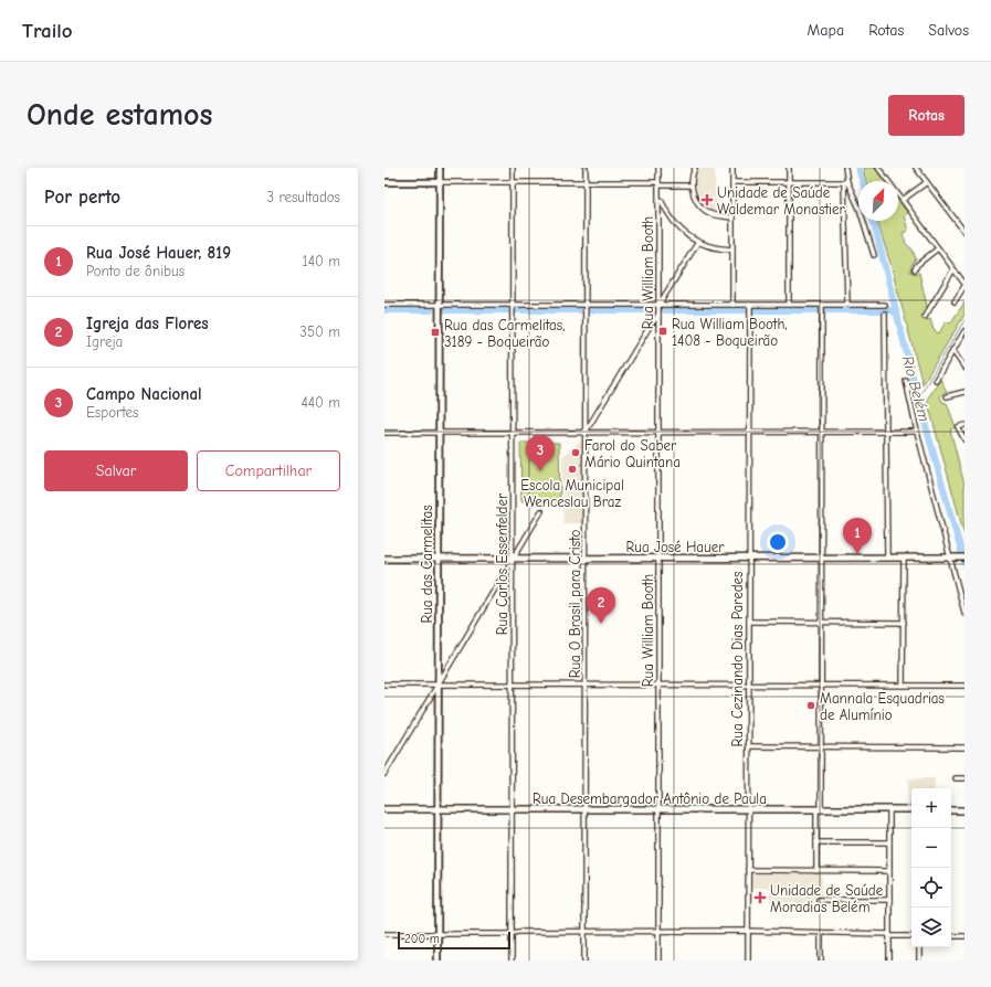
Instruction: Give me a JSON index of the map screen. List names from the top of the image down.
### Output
{
  "streets": {
    "main road": ["Rua José Hauer", "Rua Desembargador Antônio de Paula"],
    "street": [
      "Rua William Booth",
      "Rua das Carmelitas",
      "Rua Carlos Essenfelder",
      "Rua O Brasil para Cristo",
      "Rua Cezinando Dias Paredes"
    ]
  },
  "crossings": [
    ["Rua William Booth", "Rua José Hauer"],
    ["Rua William Booth", "Rua Desembargador Antônio de Paula"],
    ["Rua José Hauer", "Rua das Carmelitas"],
    ["Rua José Hauer", "Rua Carlos Essenfelder"],
    ["Rua José Hauer", "Rua O Brasil para Cristo"],
    ["Rua José Hauer", "Rua Cezinando Dias Paredes"],
    ["Rua das Carmelitas", "Rua Desembargador Antônio de Paula"],
    ["Rua Carlos Essenfelder", "Rua Desembargador Antônio de Paula"],
    ["Rua O Brasil para Cristo", "Rua Desembargador Antônio de Paula"],
    ["Rua Cezinando Dias Paredes", "Rua Desembargador Antônio de Paula"]
  ],
  "water": ["Rio Belém"],
  "places": {
    "health": ["Unidade de Saúde Waldemar Monastier", "Unidade de Saúde Moradias Belém"],
    "transit": ["Rua William Booth, 1408 - Boqueirão", "Rua das Carmelitas, 3189 - Boqueirão"],
    "other": ["Farol do Saber Mário Quintana", "Escola Municipal Wenceslau Braz", "Mannala Esquadrias de Alumínio"]
  },
  "scale_bar": "200 m",
  "north": "top right",
  "page": {
    "header": "Trailo",
    "nav": ["Mapa", "Rotas", "Salvos"],
    "buttons": [
      "Rotas",
      ["Salvar", "Compartilhar"]
    ],
    "title": "Onde estamos",
    "heading": ["Por perto", "3 resultados"],
    "list": [
      {
        "mark": "1",
        "name": "Rua José Hauer, 819",
        "note": "Ponto de ônibus",
        "value": "140 m"
      },
      {
        "mark": "2",
        "name": "Igreja das Flores",
        "note": "Igreja",
        "value": "350 m"
      },
      {
        "mark": "3",
        "name": "Campo Nacional",
        "note": "Esportes",
        "value": "440 m"
      }
    ],
    "pins": ["3", "1", "2"],
    "map_buttons": ["+", "−"],
    "scale": "200 m"
  }
}
